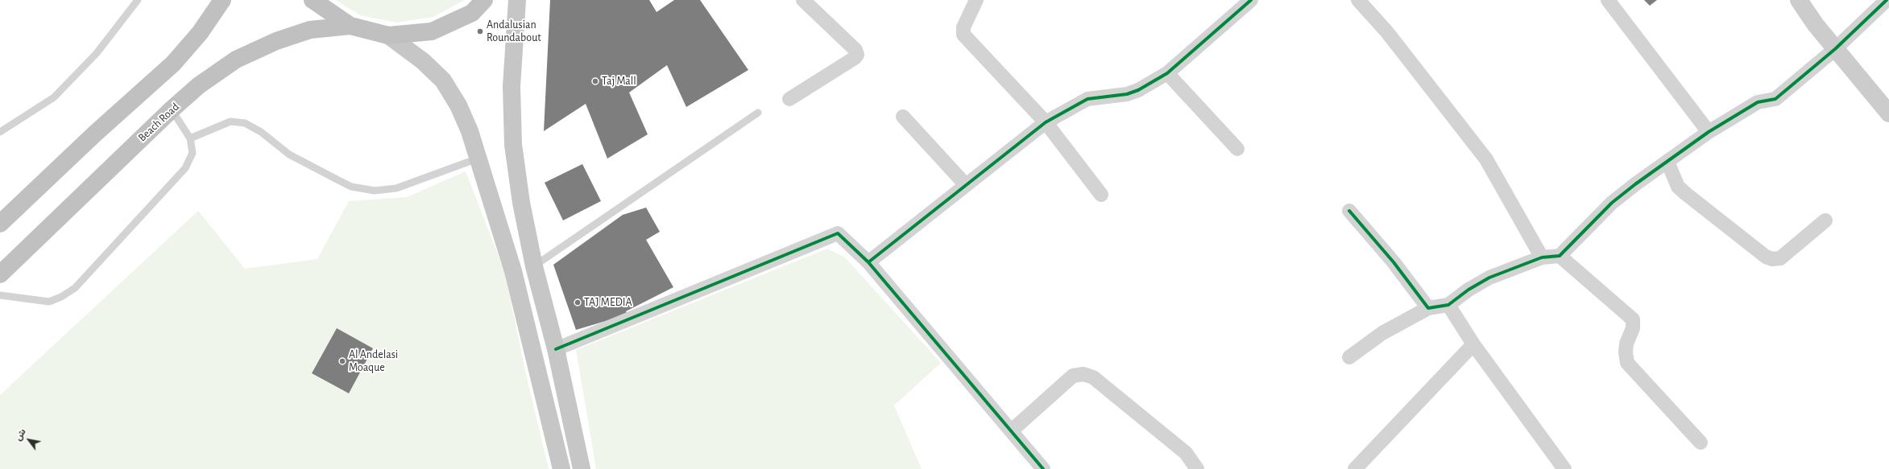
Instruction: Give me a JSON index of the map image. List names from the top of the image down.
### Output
{
  "streets": {
    "highway": ["Beach Road"]
  },
  "places": [
    "Andalusian Roundabout",
    "Taj Mall",
    "TAJ MEDIA",
    "Al Andelasi Moaque"
  ],
  "north": "top left"
}
